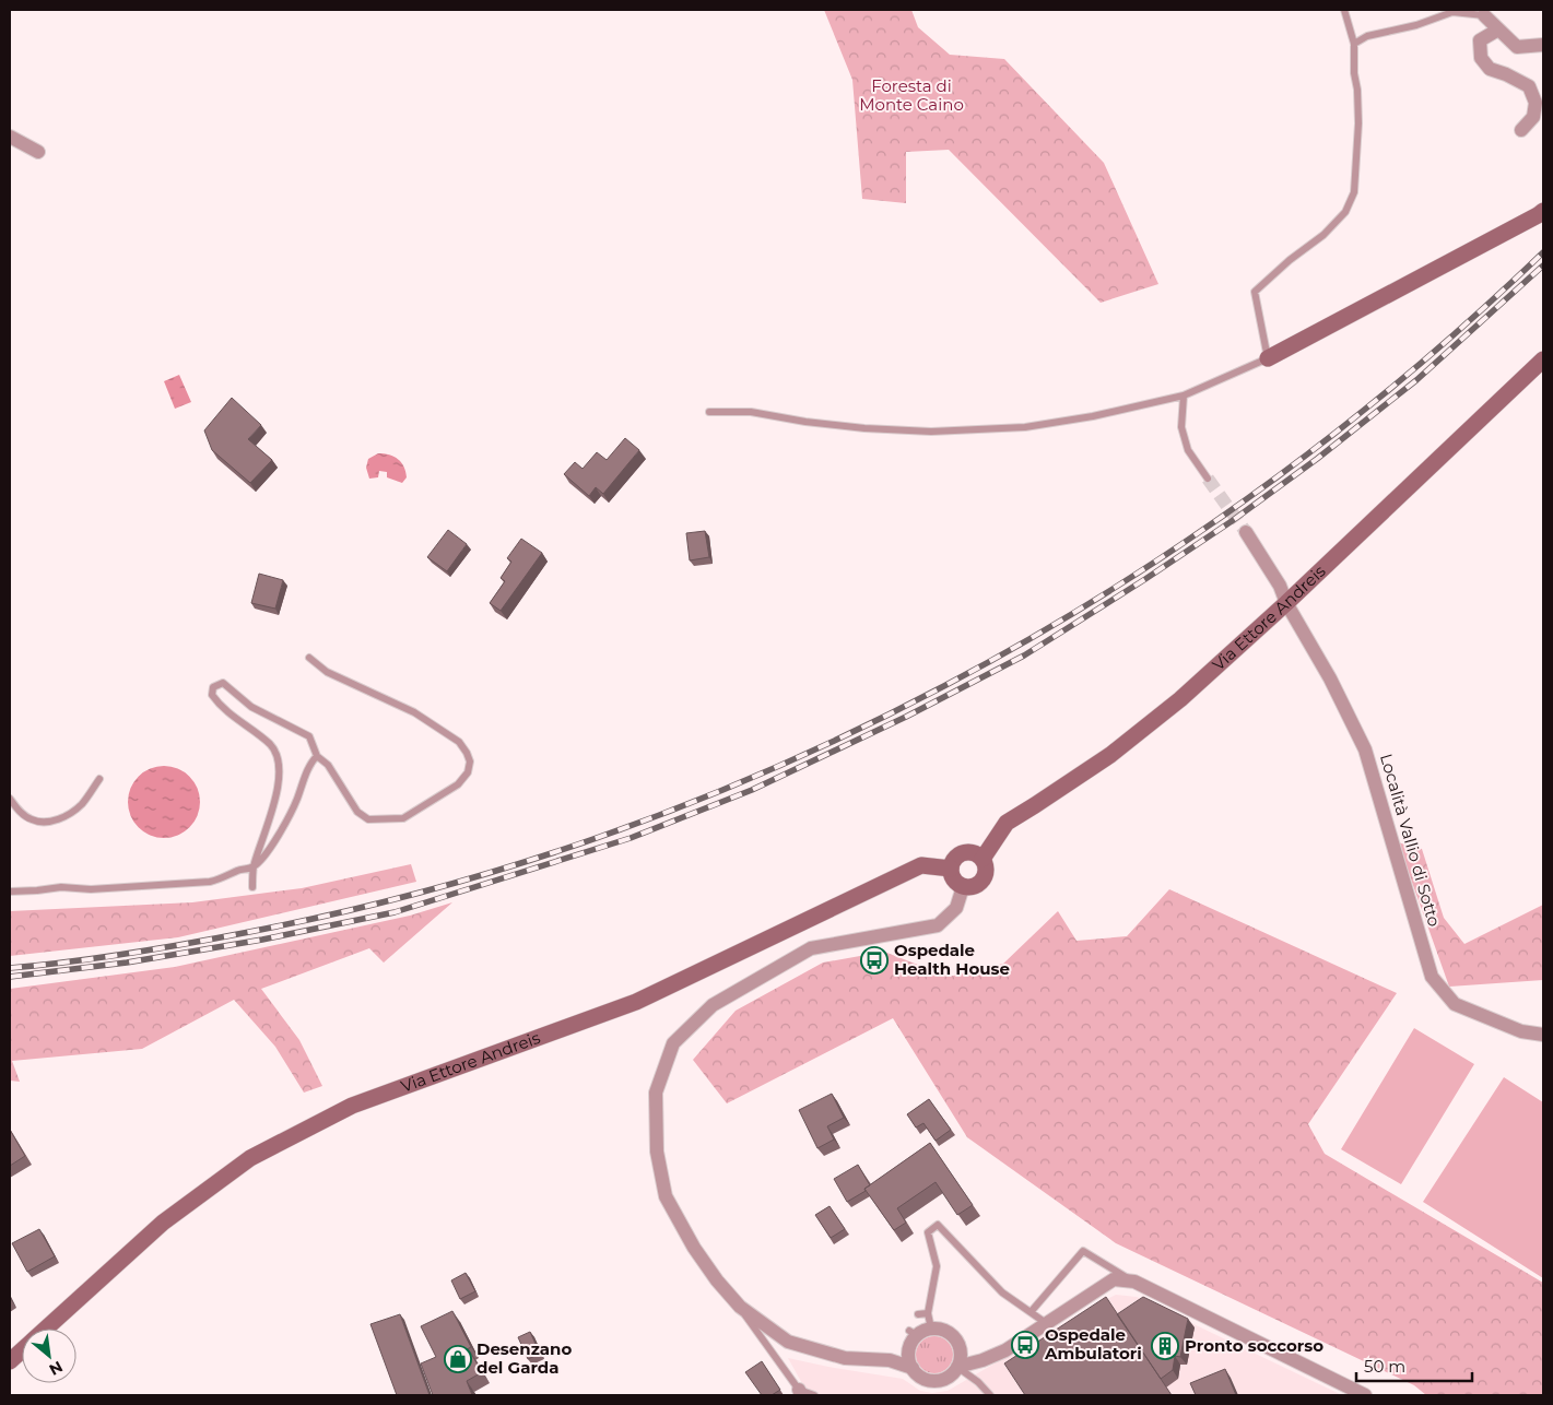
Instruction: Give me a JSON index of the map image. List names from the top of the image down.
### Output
{
  "streets": {
    "street": ["Via Ettore Andreis", "Località Vallio di Sotto"]
  },
  "crossings": [
    ["Via Ettore Andreis", "Località Vallio di Sotto"]
  ],
  "parks": ["Foresta di Monte Caino"],
  "places": {
    "bus stop": ["Ospedale Health House", "Ospedale Ambulatori"],
    "building": ["Pronto soccorso"],
    "shop": ["Desenzano del Garda"]
  },
  "scale_bar": "50 m",
  "north": "bottom right"
}
